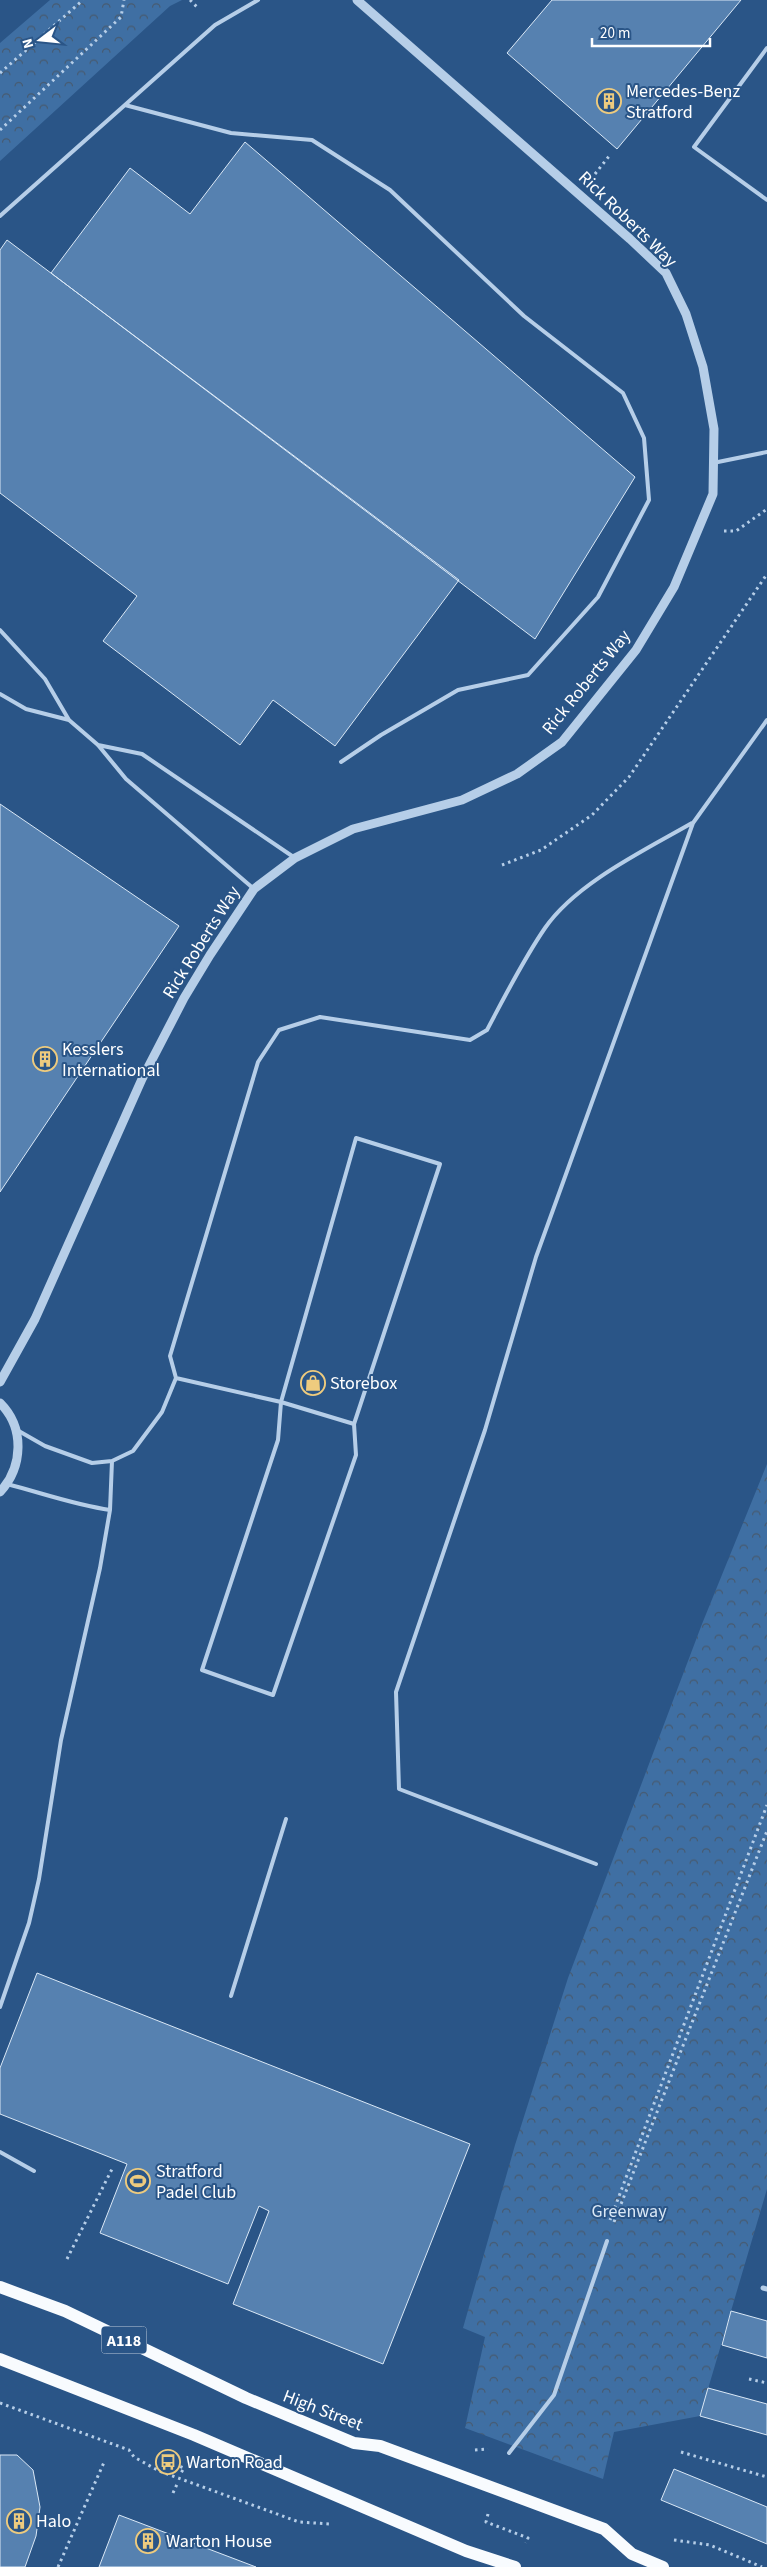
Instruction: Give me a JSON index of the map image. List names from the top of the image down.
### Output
{
  "streets": {
    "main road": ["A118", "High Street"],
    "street": ["Rick Roberts Way"]
  },
  "parks": ["Greenway"],
  "places": {
    "building": [
      "Mercedes-Benz Stratford",
      "Kesslers International",
      "Halo",
      "Warton House"
    ],
    "shop": ["Storebox"],
    "sports": ["Stratford Padel Club"],
    "bus stop": ["Warton Road"]
  },
  "scale_bar": "20 m",
  "north": "left"
}
